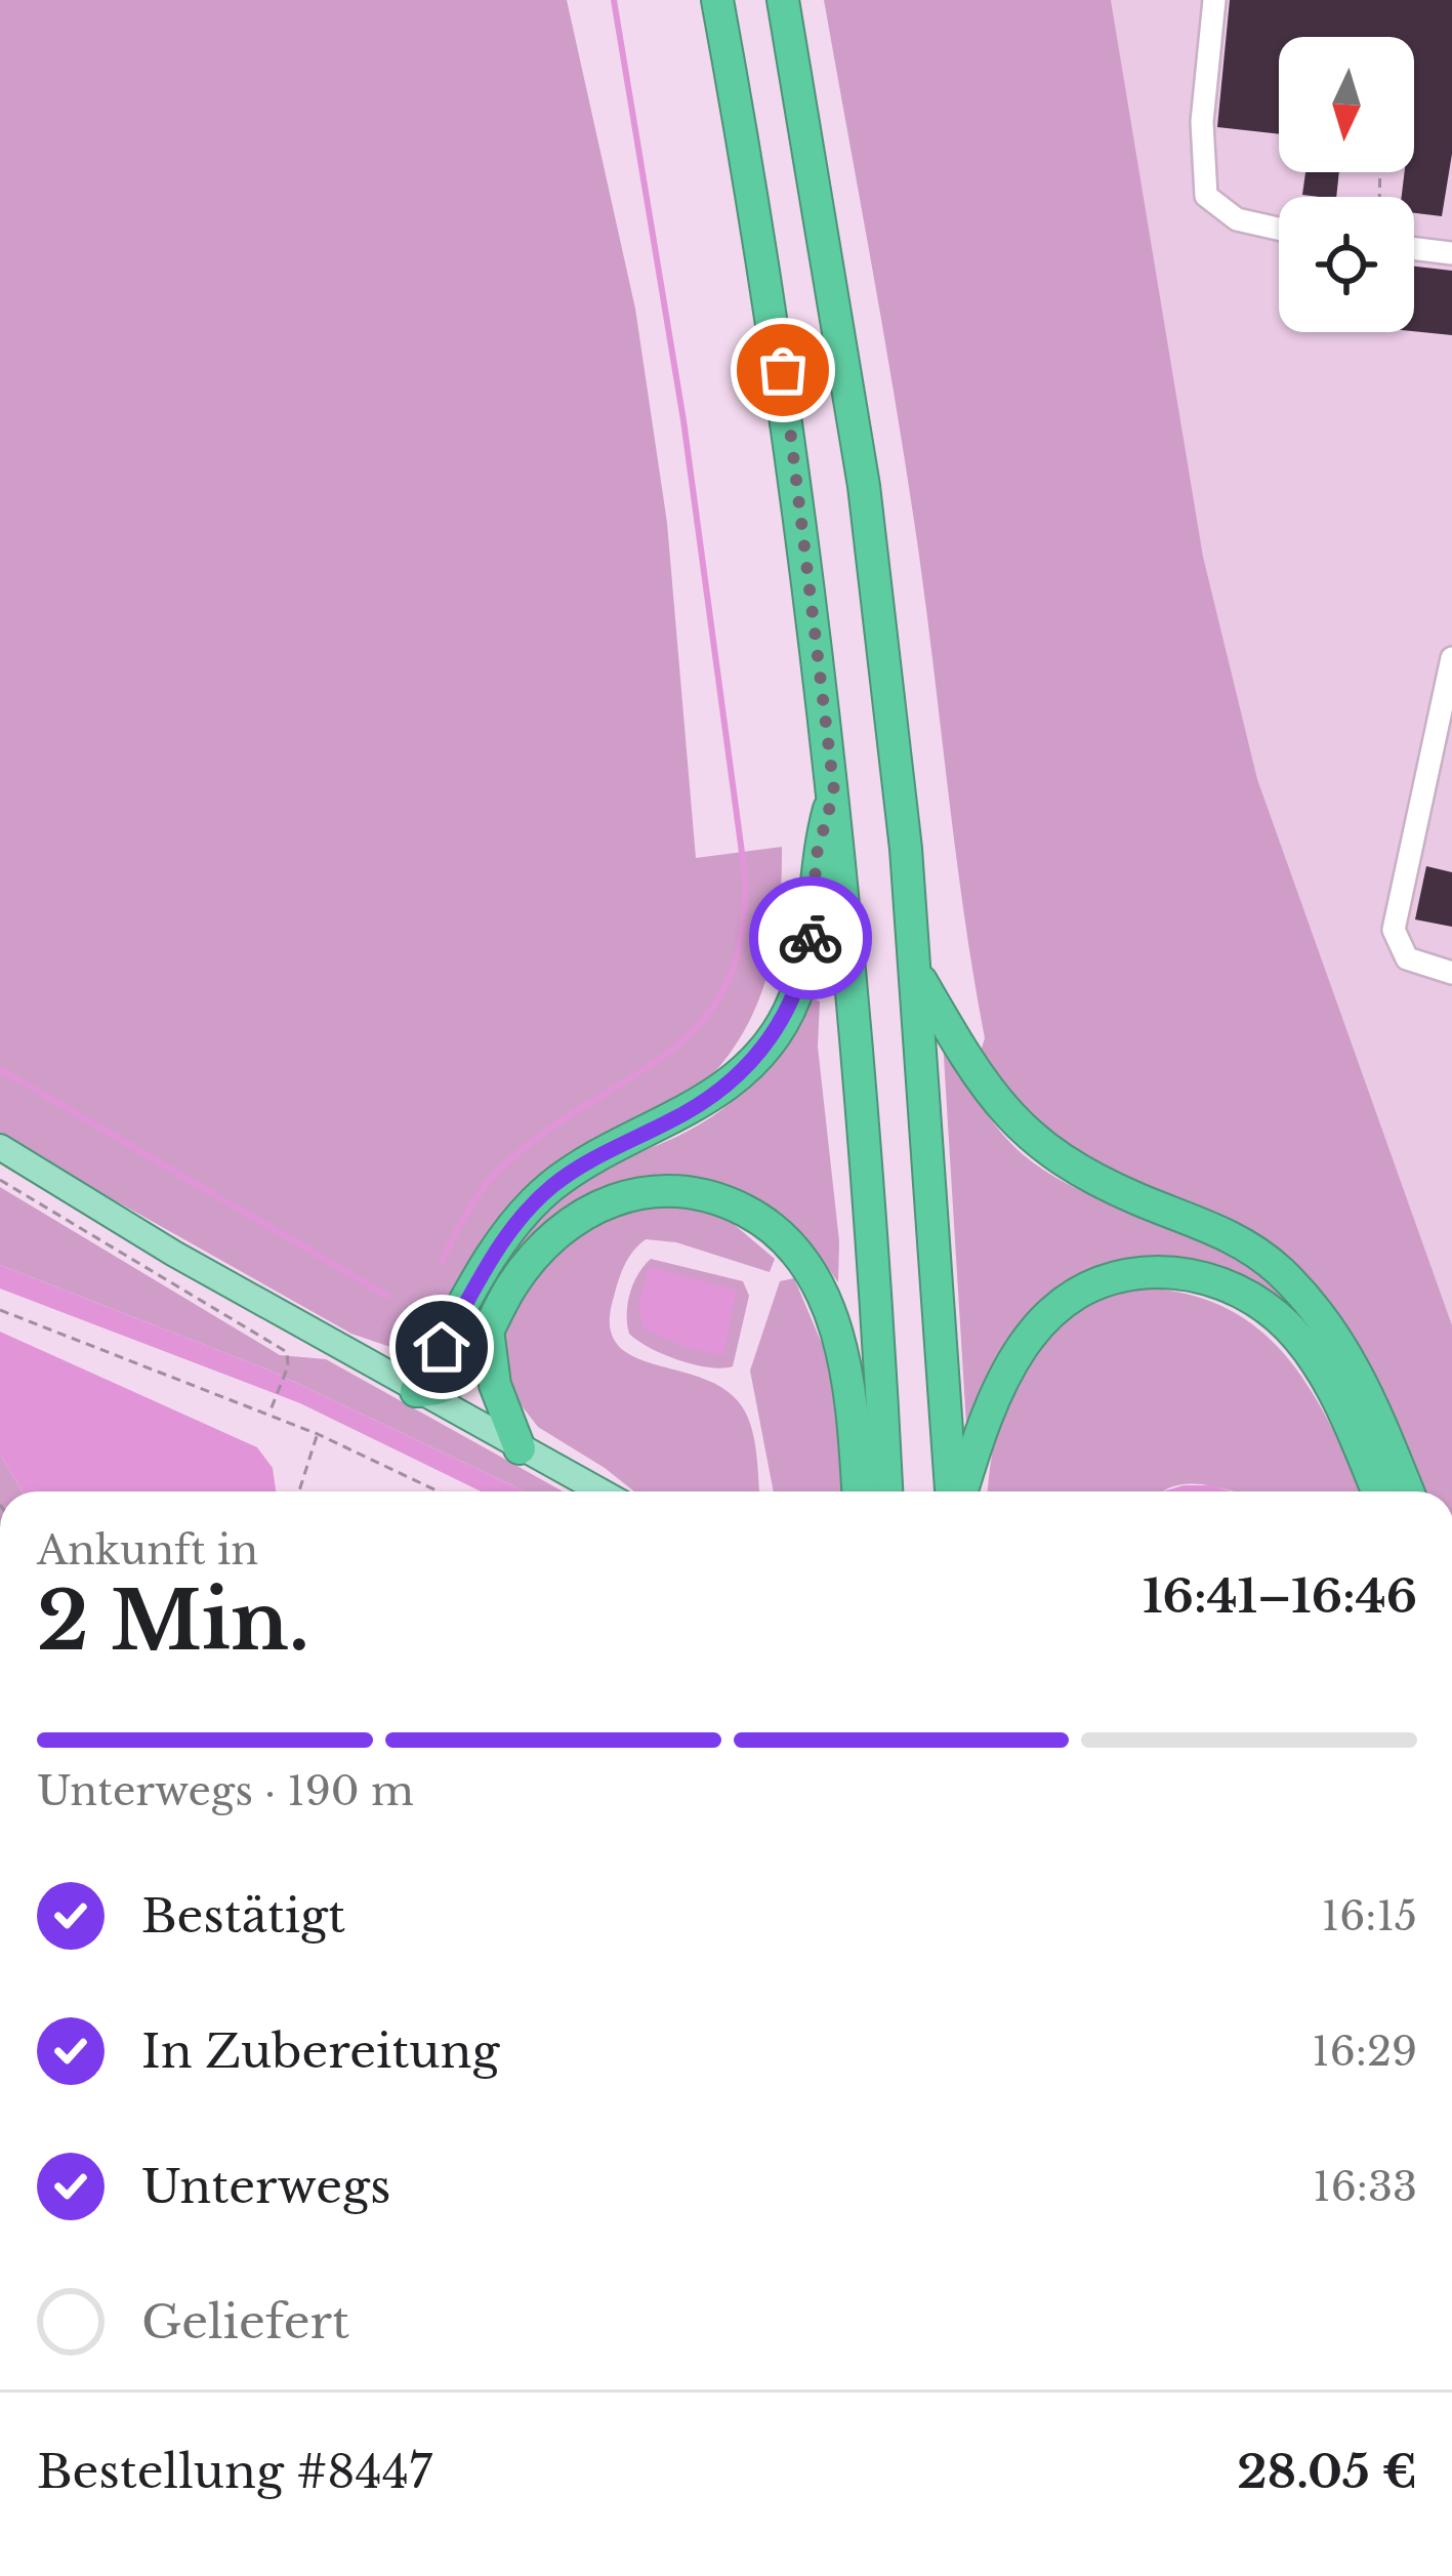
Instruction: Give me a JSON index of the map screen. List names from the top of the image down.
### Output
{
  "north": "bottom",
  "page": {
    "heading": ["2 Min.", "Ankunft in", "16:41–16:46"],
    "panel": ["Bestellung #8447", "28.05 €"],
    "bar": "Unterwegs · 190 m",
    "list": [
      ["Bestätigt", "16:15"],
      ["In Zubereitung", "16:29"],
      ["Unterwegs", "16:33"],
      "Geliefert"
    ]
  }
}
